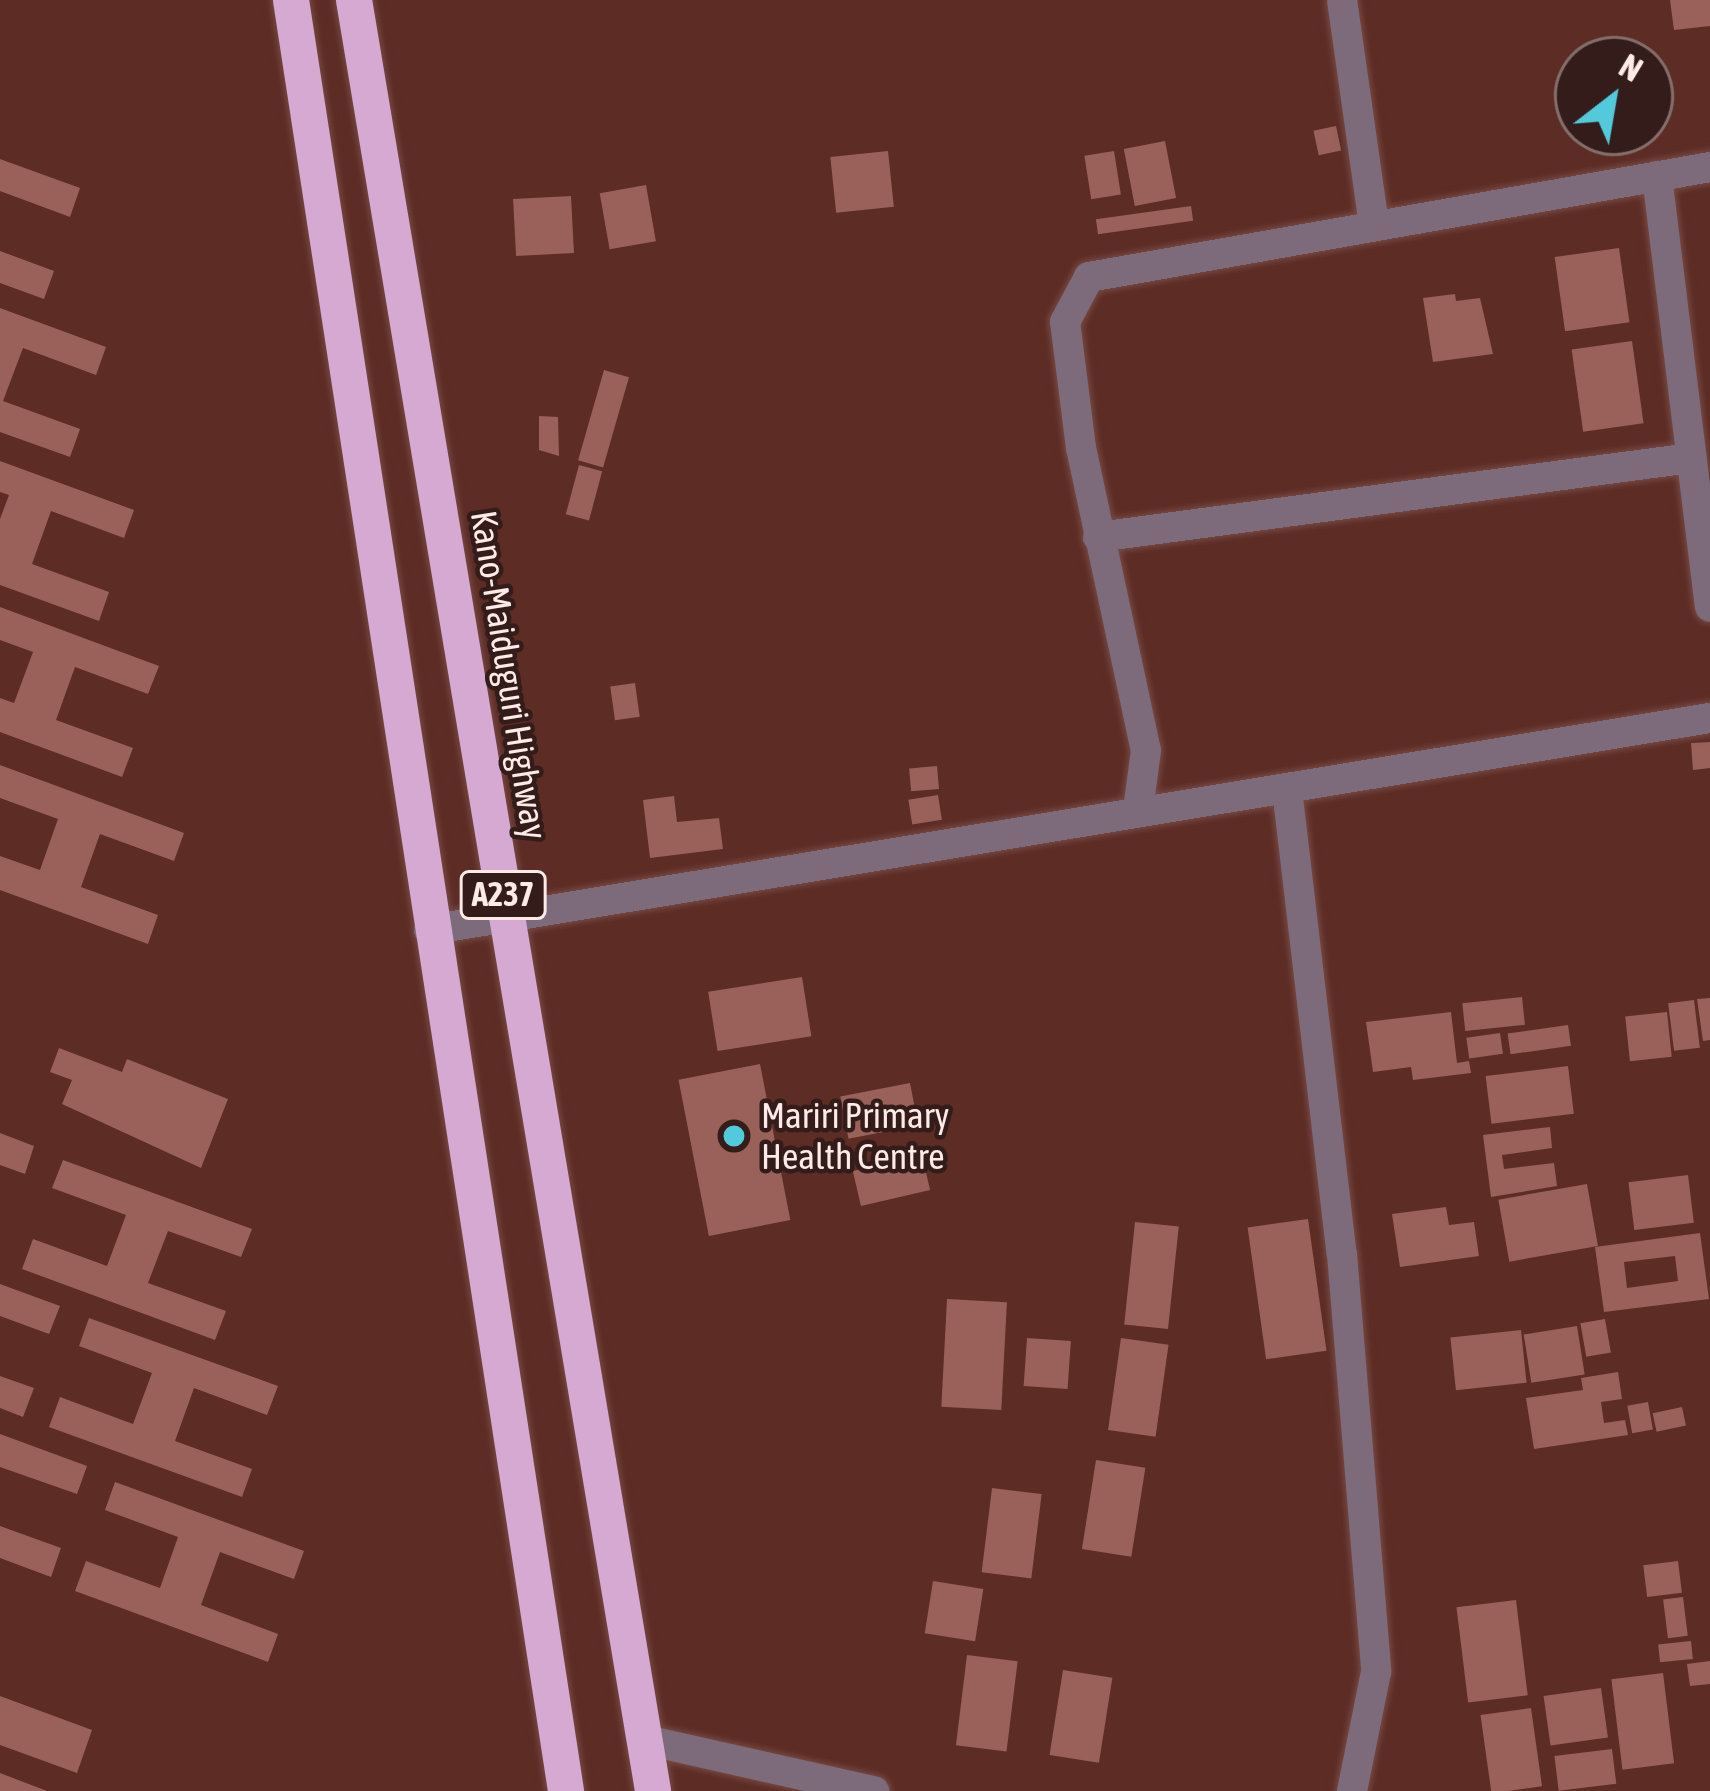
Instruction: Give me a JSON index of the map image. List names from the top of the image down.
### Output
{
  "streets": {
    "highway": ["Kano-Maiduguri Highway", "A237"]
  },
  "places": ["Mariri Primary Health Centre"],
  "north": "top right"
}
